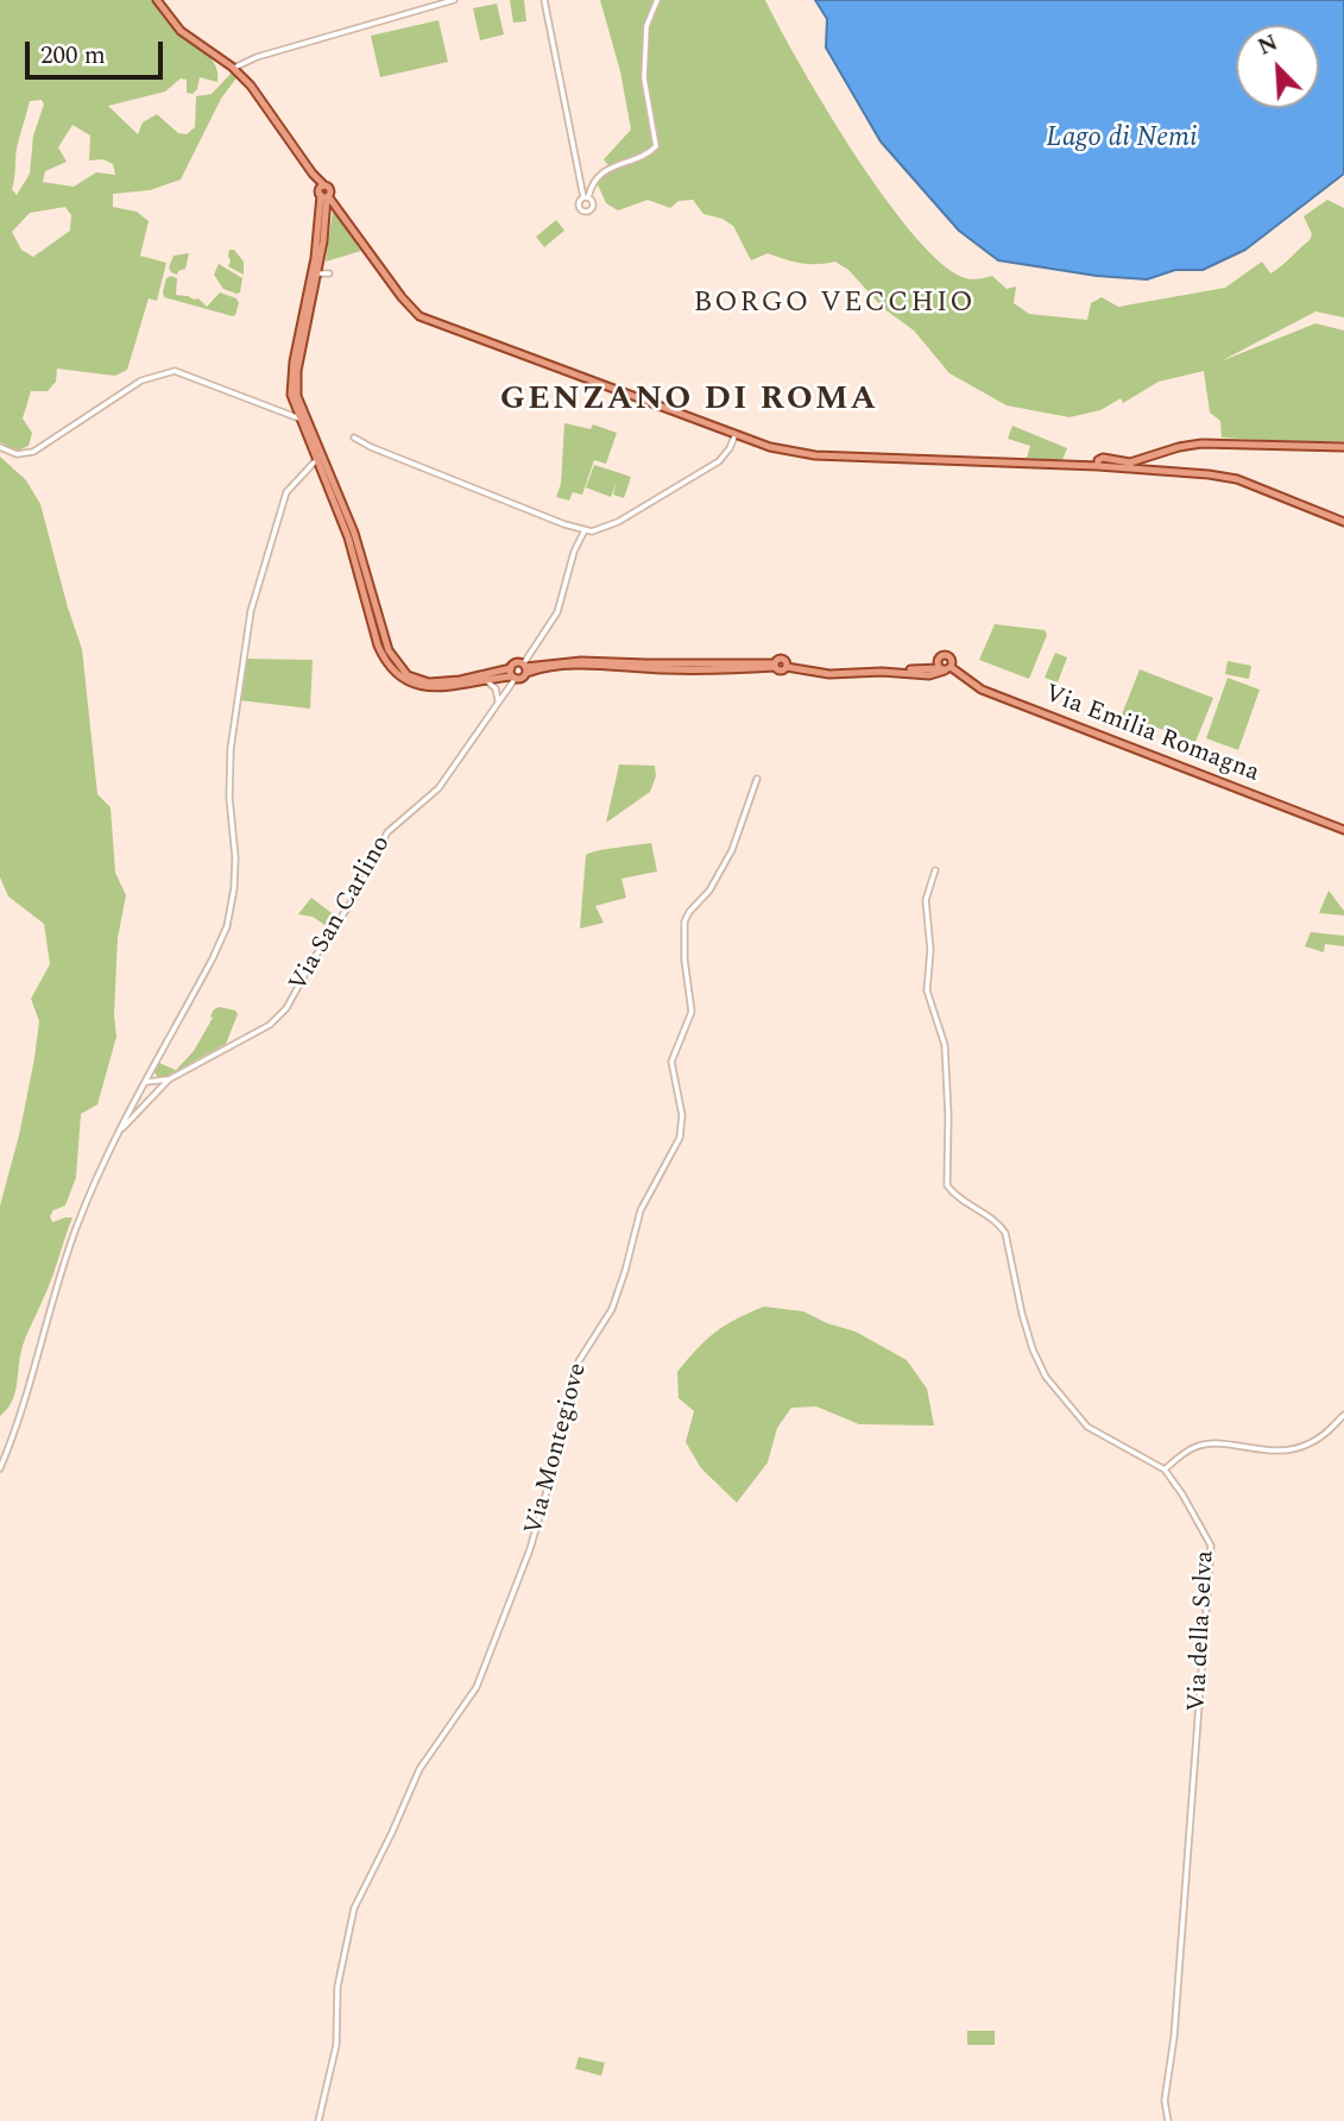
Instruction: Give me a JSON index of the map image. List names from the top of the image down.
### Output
{
  "streets": {
    "main road": ["Via Emilia Romagna"],
    "street": ["Via San Carlino", "Via Montegiove", "Via della Selva"]
  },
  "districts": ["BORGO VECCHIO", "GENZANO DI ROMA"],
  "water": ["Lago di Nemi"],
  "scale_bar": "200 m",
  "north": "top left"
}
